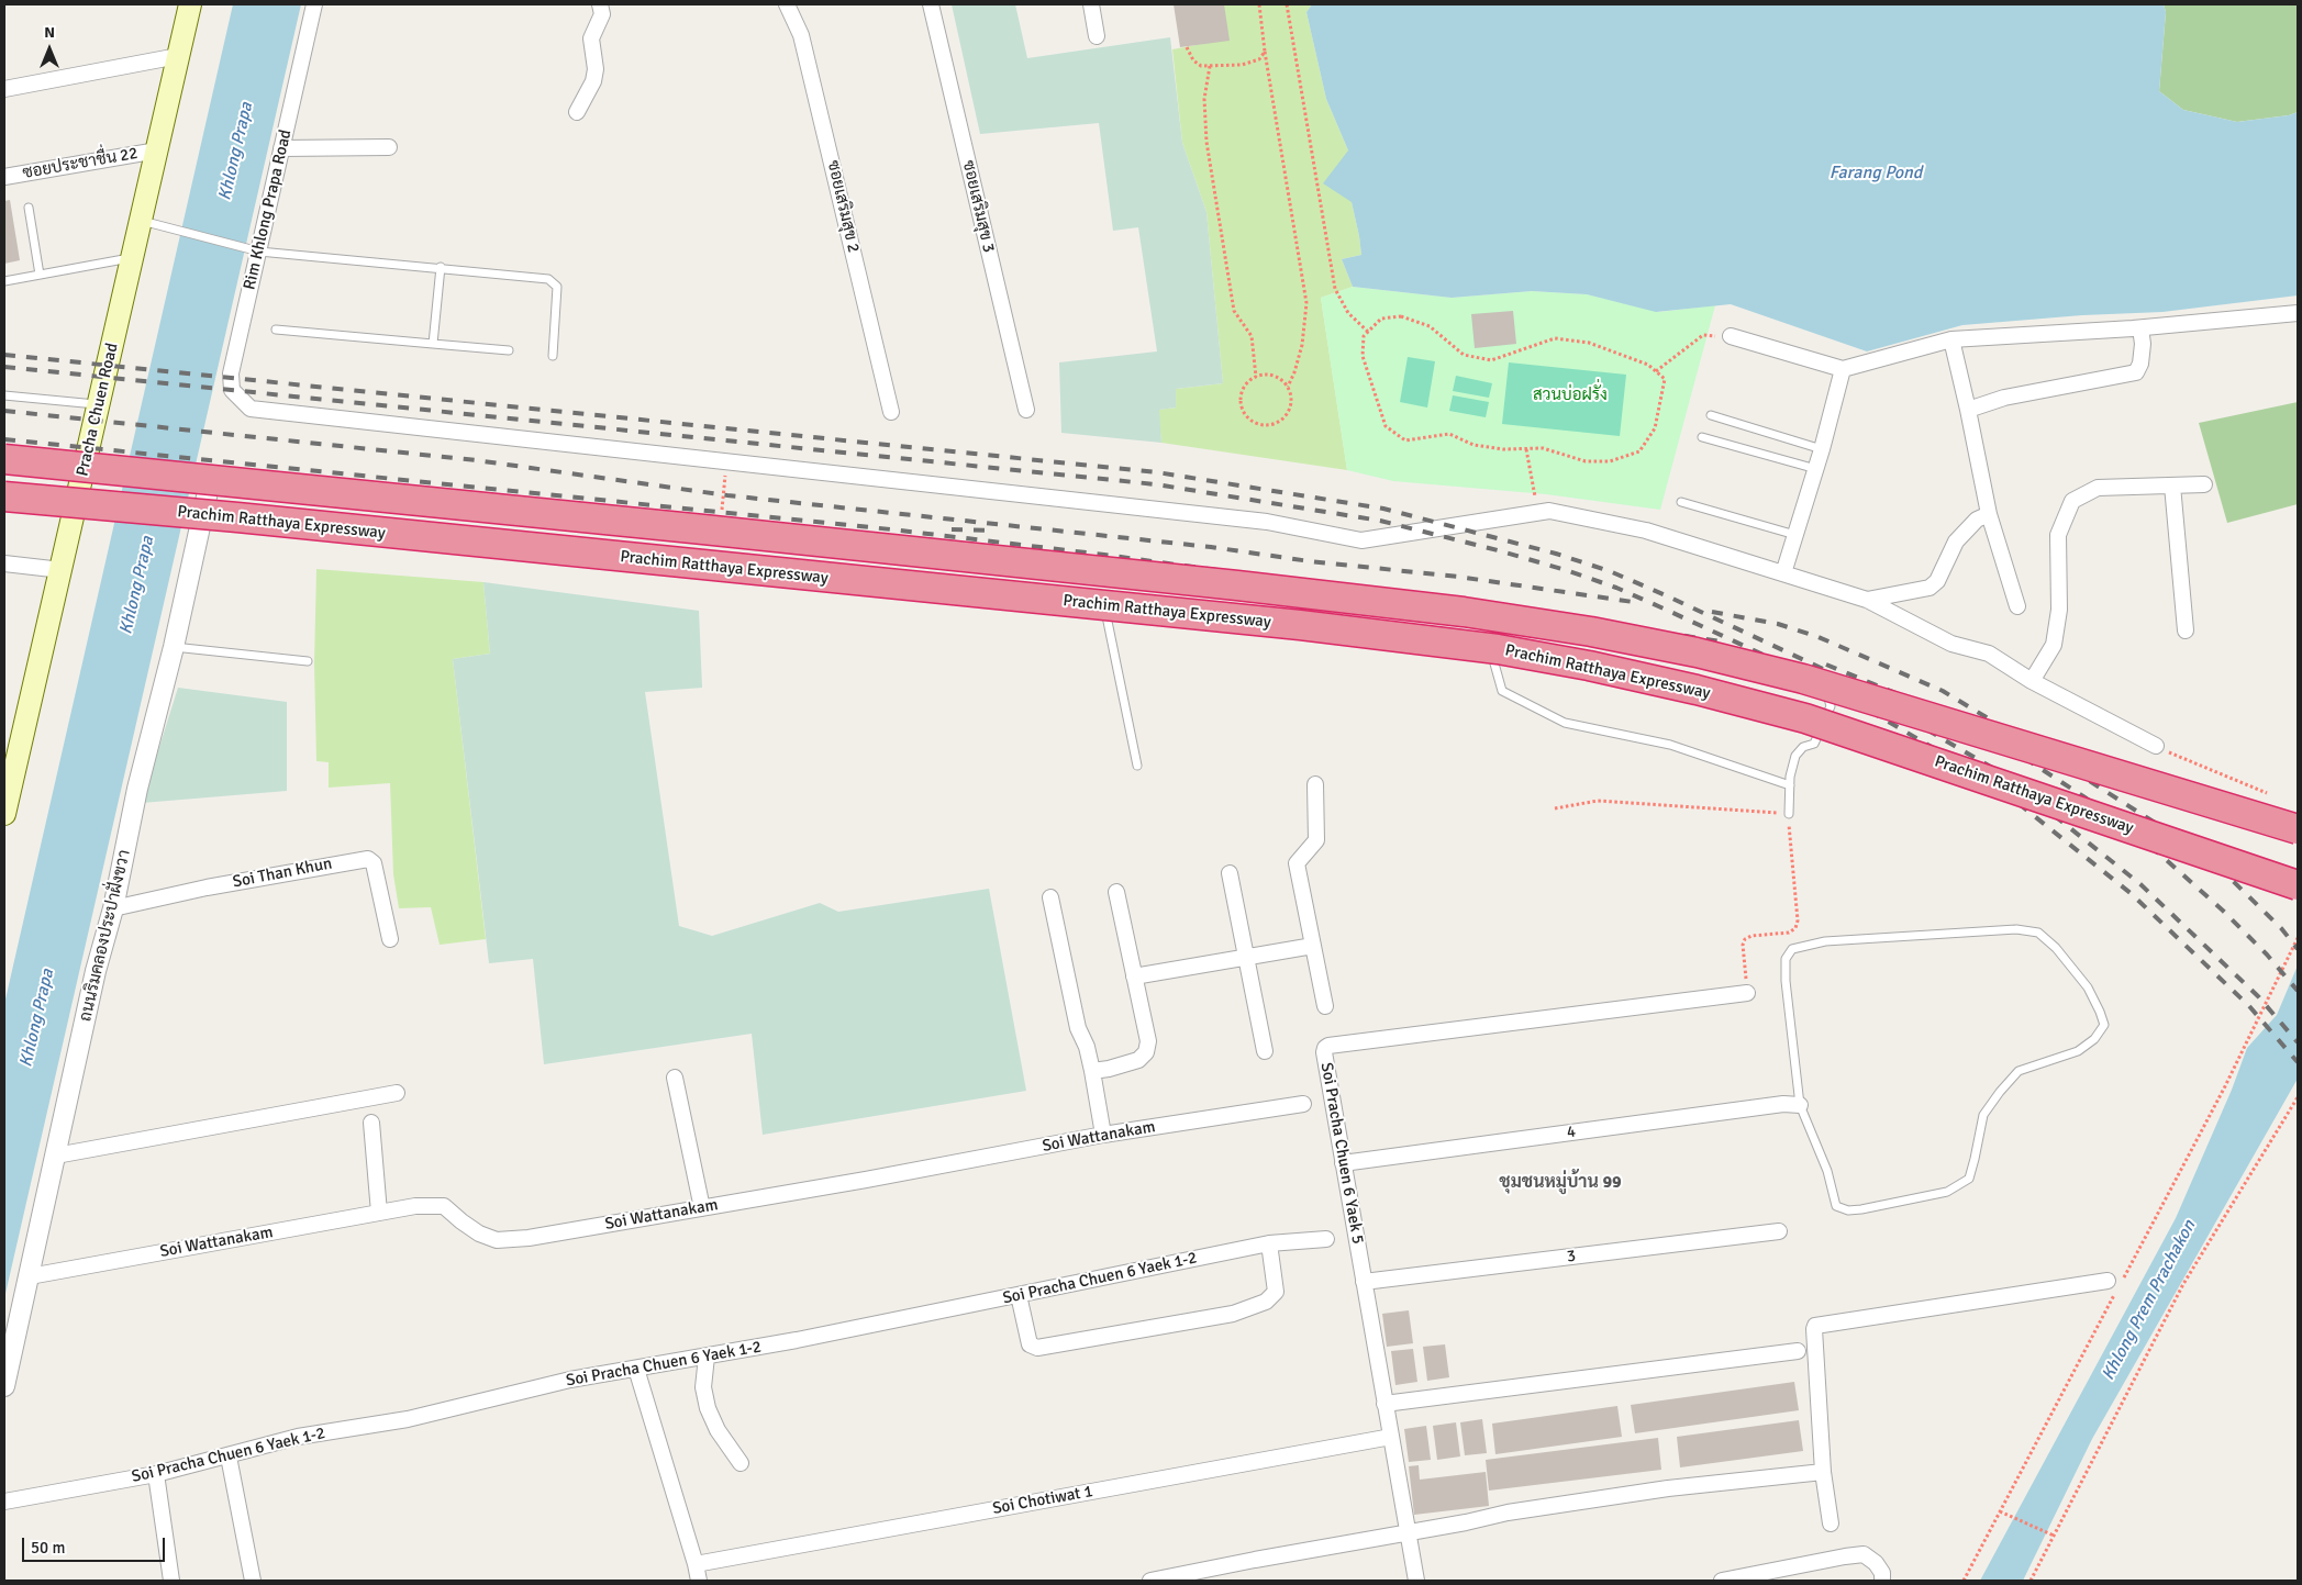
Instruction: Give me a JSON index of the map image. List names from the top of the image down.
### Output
{
  "streets": {
    "highway": ["Prachim Ratthaya Expressway"],
    "main road": ["Pracha Chuen Road"],
    "street": [
      "ซอยประชาชื่น 22",
      "ซอยเสริมสุข 2",
      "ซอยเสริมสุข 3",
      "Rim Khlong Prapa Road",
      "Soi Than Khun",
      "ถนนริมคลองประปาฝั่งขวา",
      "4",
      "Soi Wattanakam",
      "Soi Pracha Chuen 6 Yaek 5",
      "3",
      "Soi Pracha Chuen 6 Yaek 1-2",
      "Soi Chotiwat 1"
    ]
  },
  "crossings": [
    ["ซอยประชาชื่น 22", "Pracha Chuen Road"],
    ["Soi Than Khun", "ถนนริมคลองประปาฝั่งขวา"],
    ["ถนนริมคลองประปาฝั่งขวา", "Soi Wattanakam"],
    ["4", "Soi Pracha Chuen 6 Yaek 5"],
    ["Soi Pracha Chuen 6 Yaek 5", "3"],
    ["Soi Pracha Chuen 6 Yaek 5", "Soi Chotiwat 1"]
  ],
  "districts": ["ชุมชนหมู่บ้าน 99"],
  "water": ["Khlong Prapa", "Farang Pond", "Khlong Prem Prachakon"],
  "parks": ["สวนบ่อฝรั่ง"],
  "scale_bar": "50 m",
  "north": "top"
}
